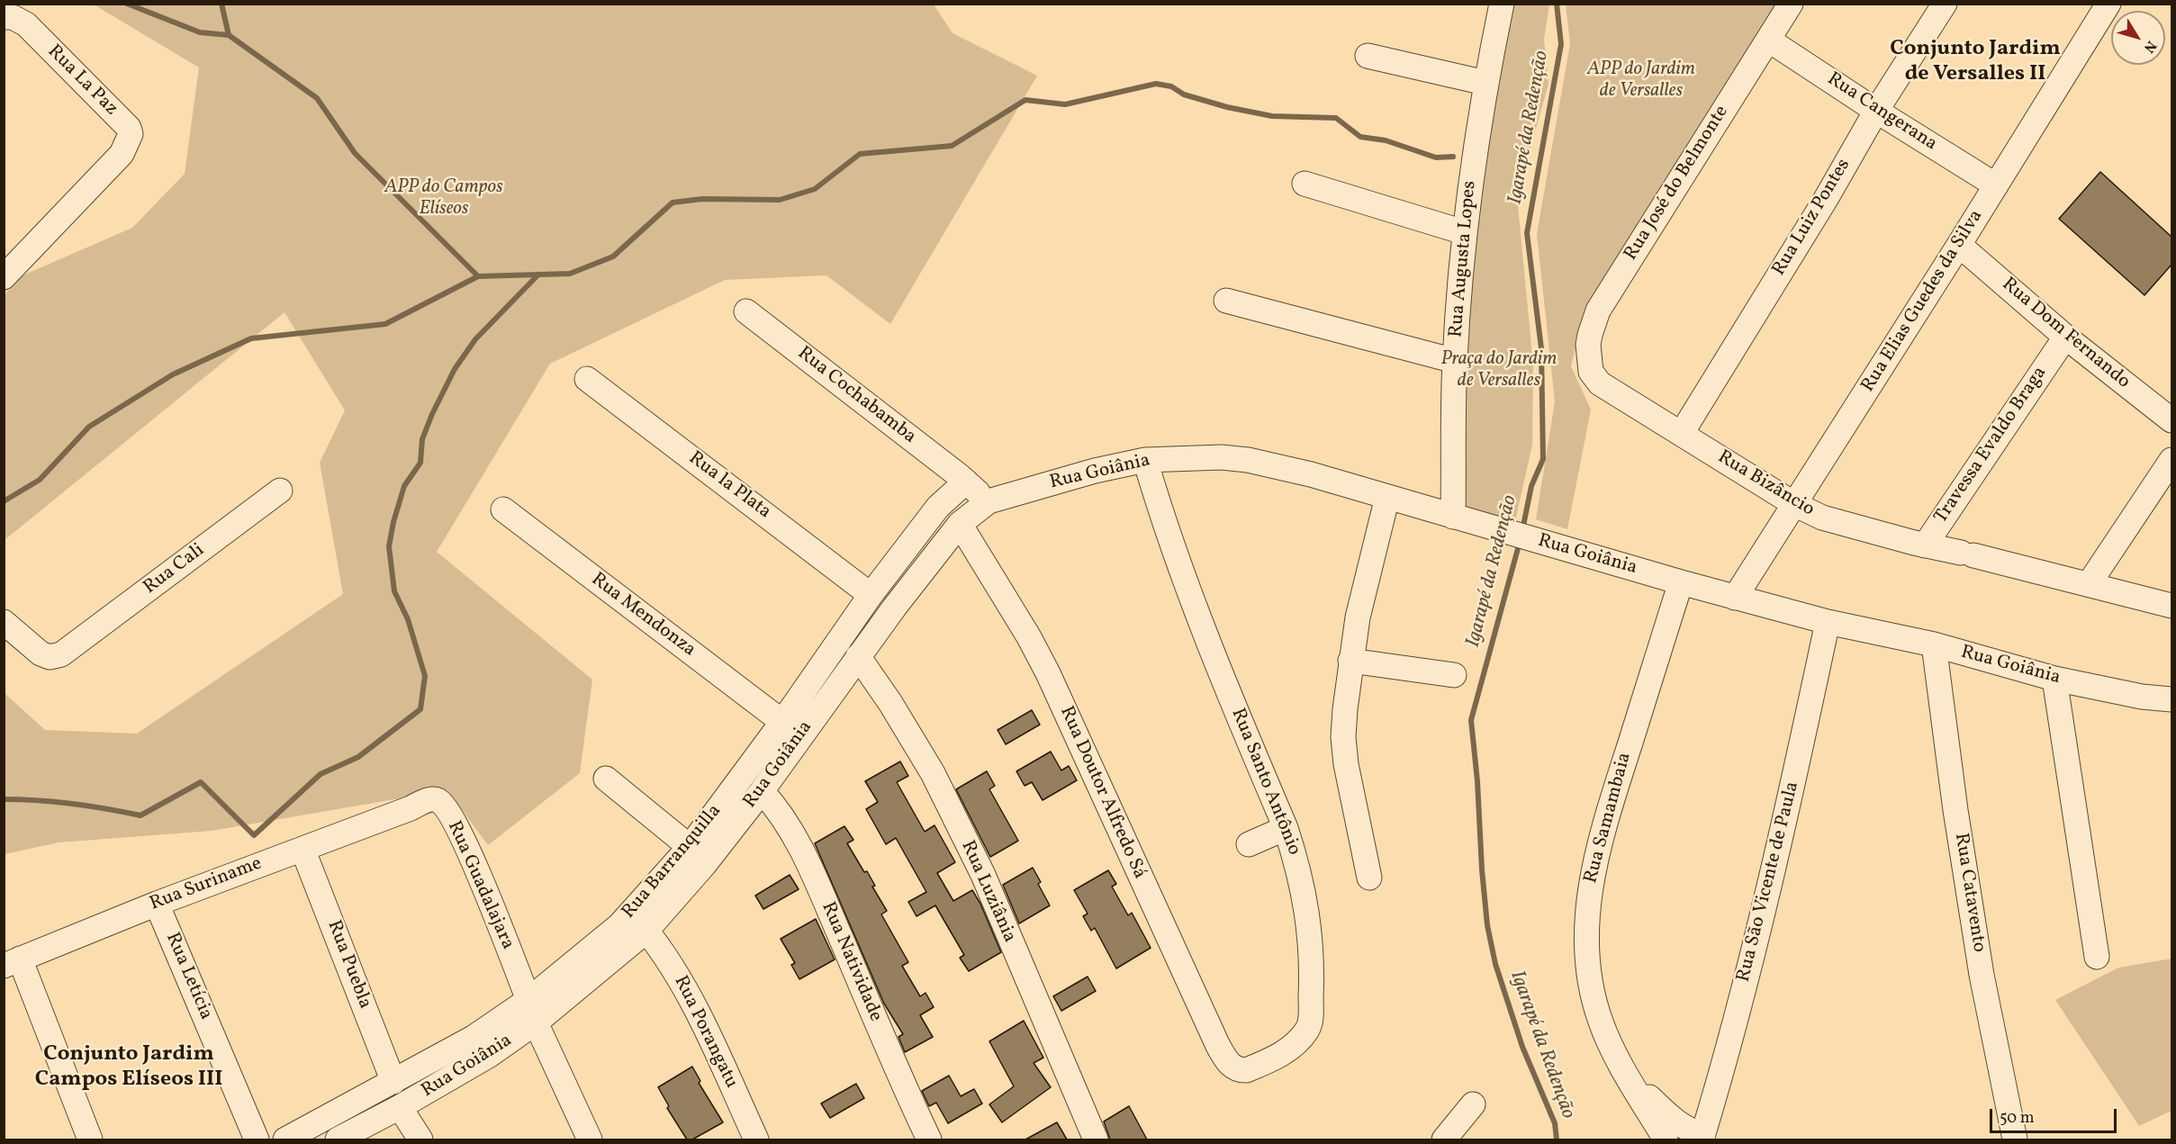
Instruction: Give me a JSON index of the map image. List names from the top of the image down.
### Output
{
  "streets": {
    "street": [
      "Rua La Paz",
      "Rua Cangerana",
      "Rua José do Belmonte",
      "Rua Luiz Pontes",
      "Rua Augusta Lopes",
      "Rua Elias Guedes da Silva",
      "Rua Dom Fernando",
      "Rua Cochabamba",
      "Travessa Evaldo Braga",
      "Rua Goiânia",
      "Rua Bizâncio",
      "Rua la Plata",
      "Rua Cali",
      "Rua Mendonza",
      "Rua Santo Antônio",
      "Rua Doutor Alfredo Sá",
      "Rua Samambaia",
      "Rua Barranquilla",
      "Rua São Vicente de Paula",
      "Rua Suriname",
      "Rua Guadalajara",
      "Rua Luziânia",
      "Rua Catavento",
      "Rua Natividade",
      "Rua Puebla",
      "Rua Letícia",
      "Rua Porangatu"
    ]
  },
  "crossings": [
    ["Rua Cangerana", "Rua José do Belmonte"],
    ["Rua Cangerana", "Rua Luiz Pontes"],
    ["Rua Cangerana", "Rua Elias Guedes da Silva"],
    ["Rua José do Belmonte", "Rua Bizâncio"],
    ["Rua Luiz Pontes", "Rua Bizâncio"],
    ["Rua Augusta Lopes", "Rua Goiânia"],
    ["Rua Elias Guedes da Silva", "Rua Dom Fernando"],
    ["Rua Elias Guedes da Silva", "Rua Goiânia"],
    ["Rua Elias Guedes da Silva", "Rua Bizâncio"],
    ["Rua Cochabamba", "Rua Goiânia"],
    ["Rua Cochabamba", "Rua Barranquilla"],
    ["Travessa Evaldo Braga", "Rua Bizâncio"],
    ["Rua Goiânia", "Rua Santo Antônio"],
    ["Rua Goiânia", "Rua Doutor Alfredo Sá"],
    ["Rua Goiânia", "Rua Samambaia"],
    ["Rua Goiânia", "Rua Barranquilla"],
    ["Rua Goiânia", "Rua São Vicente de Paula"],
    ["Rua Goiânia", "Rua Guadalajara"],
    ["Rua Goiânia", "Rua Luziânia"],
    ["Rua Goiânia", "Rua Catavento"],
    ["Rua Goiânia", "Rua Natividade"],
    ["Rua Goiânia", "Rua Porangatu"],
    ["Rua la Plata", "Rua Barranquilla"],
    ["Rua Mendonza", "Rua Barranquilla"],
    ["Rua Santo Antônio", "Rua Doutor Alfredo Sá"],
    ["Rua Barranquilla", "Rua Porangatu"],
    ["Rua Suriname", "Rua Guadalajara"],
    ["Rua Suriname", "Rua Puebla"],
    ["Rua Suriname", "Rua Letícia"]
  ],
  "districts": ["Conjunto Jardim de Versalles II", "Conjunto Jardim Campos Elíseos III"],
  "water": ["Igarapé da Redenção"],
  "parks": ["APP do Jardim de Versalles", "APP do Campos Elíseos", "Praça do Jardim de Versalles"],
  "scale_bar": "50 m",
  "north": "bottom right"
}
